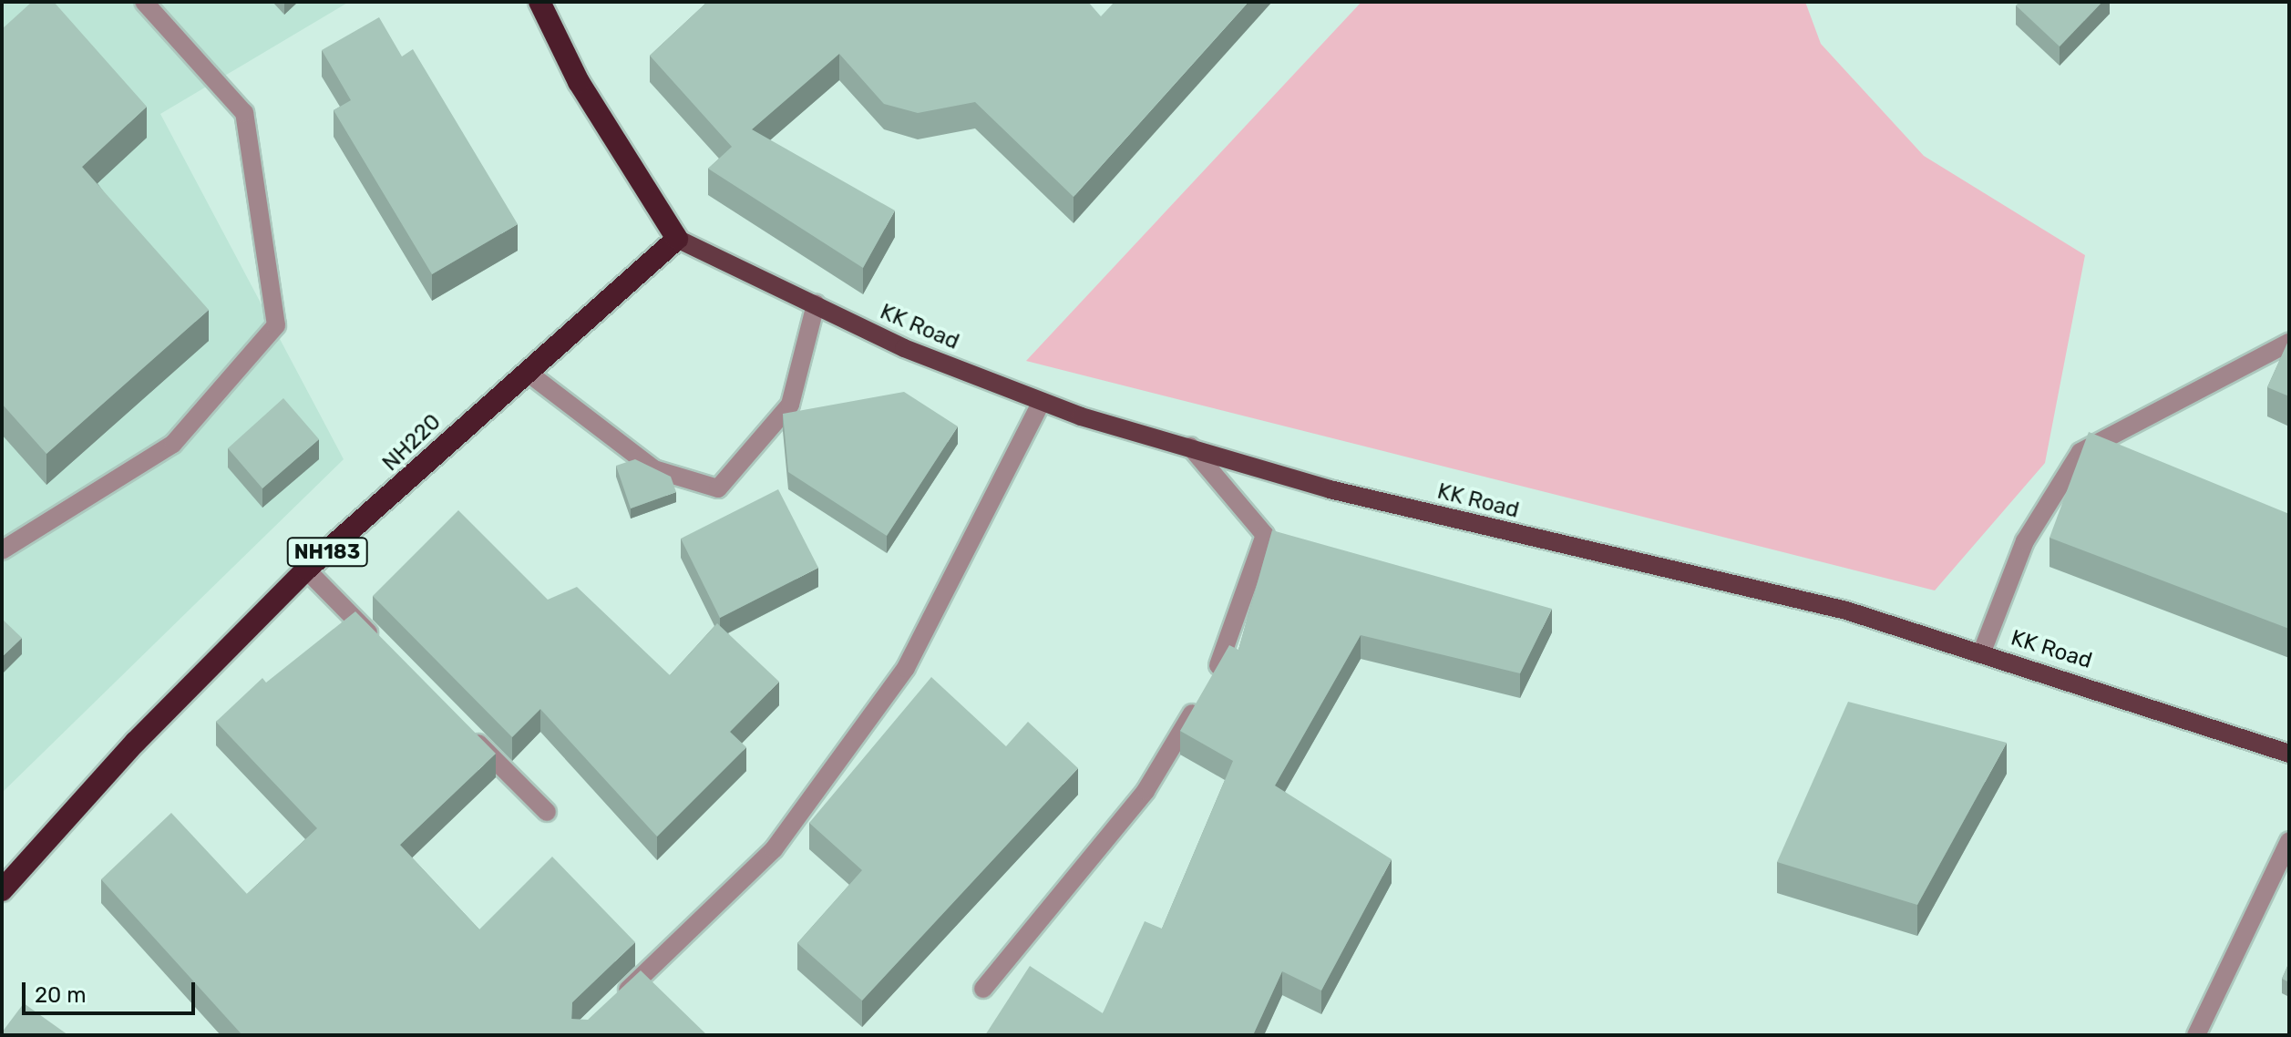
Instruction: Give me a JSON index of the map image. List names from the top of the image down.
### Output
{
  "streets": {
    "highway": ["NH220", "NH183"],
    "main road": ["KK Road"]
  },
  "crossings": [
    ["KK Road", "NH220"]
  ],
  "scale_bar": "20 m"
}
